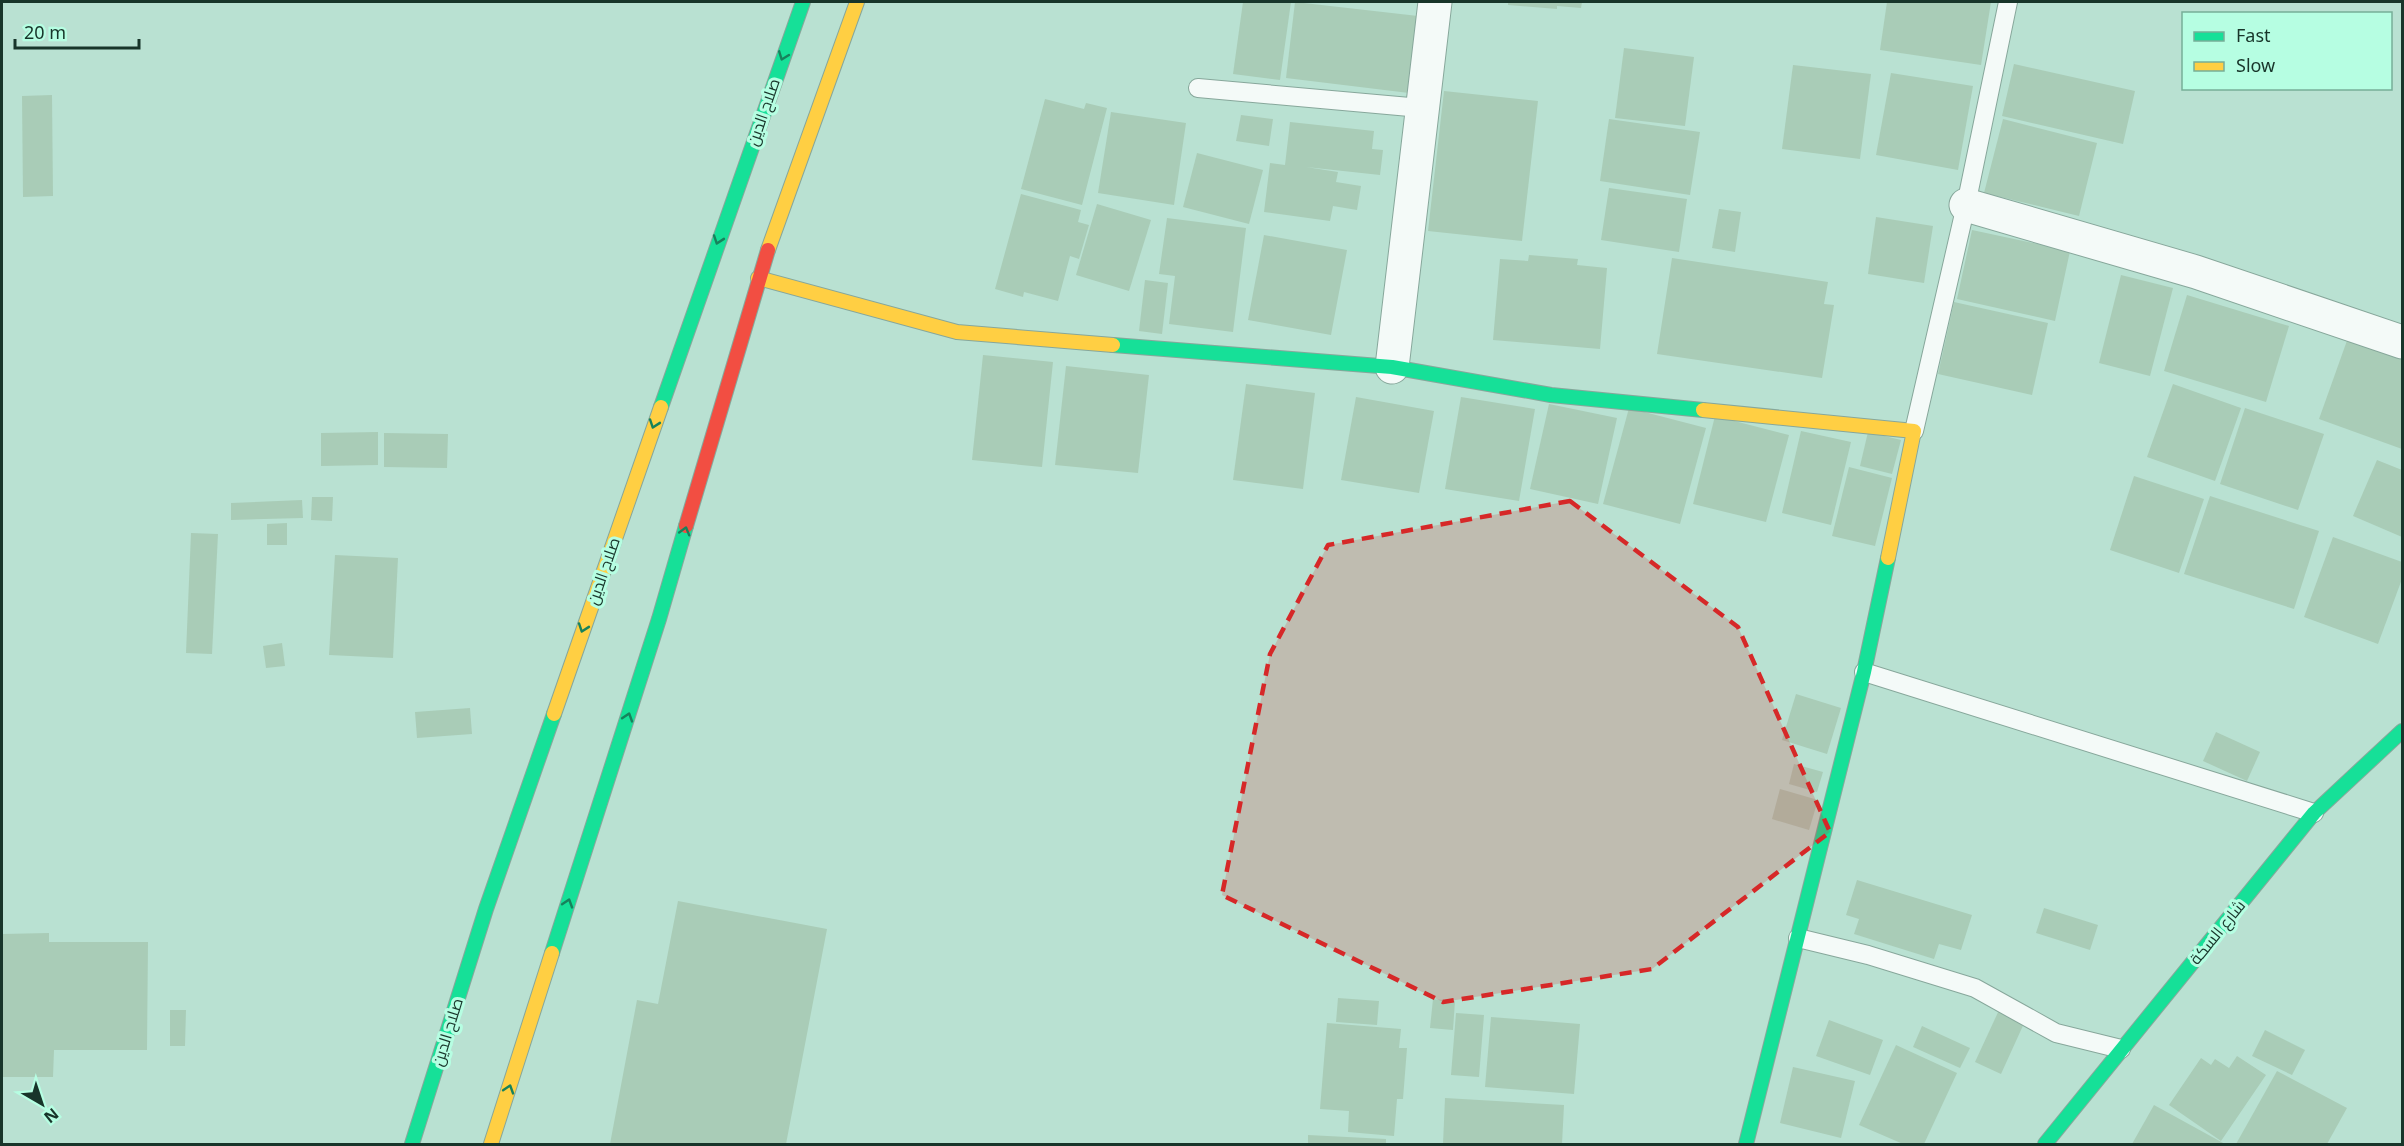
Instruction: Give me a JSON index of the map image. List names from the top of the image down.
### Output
{
  "streets": {
    "main road": ["صلاح الدين", "شارع السكة"]
  },
  "legend": ["Fast", "Slow"],
  "scale_bar": "20 m",
  "north": "bottom right"
}
